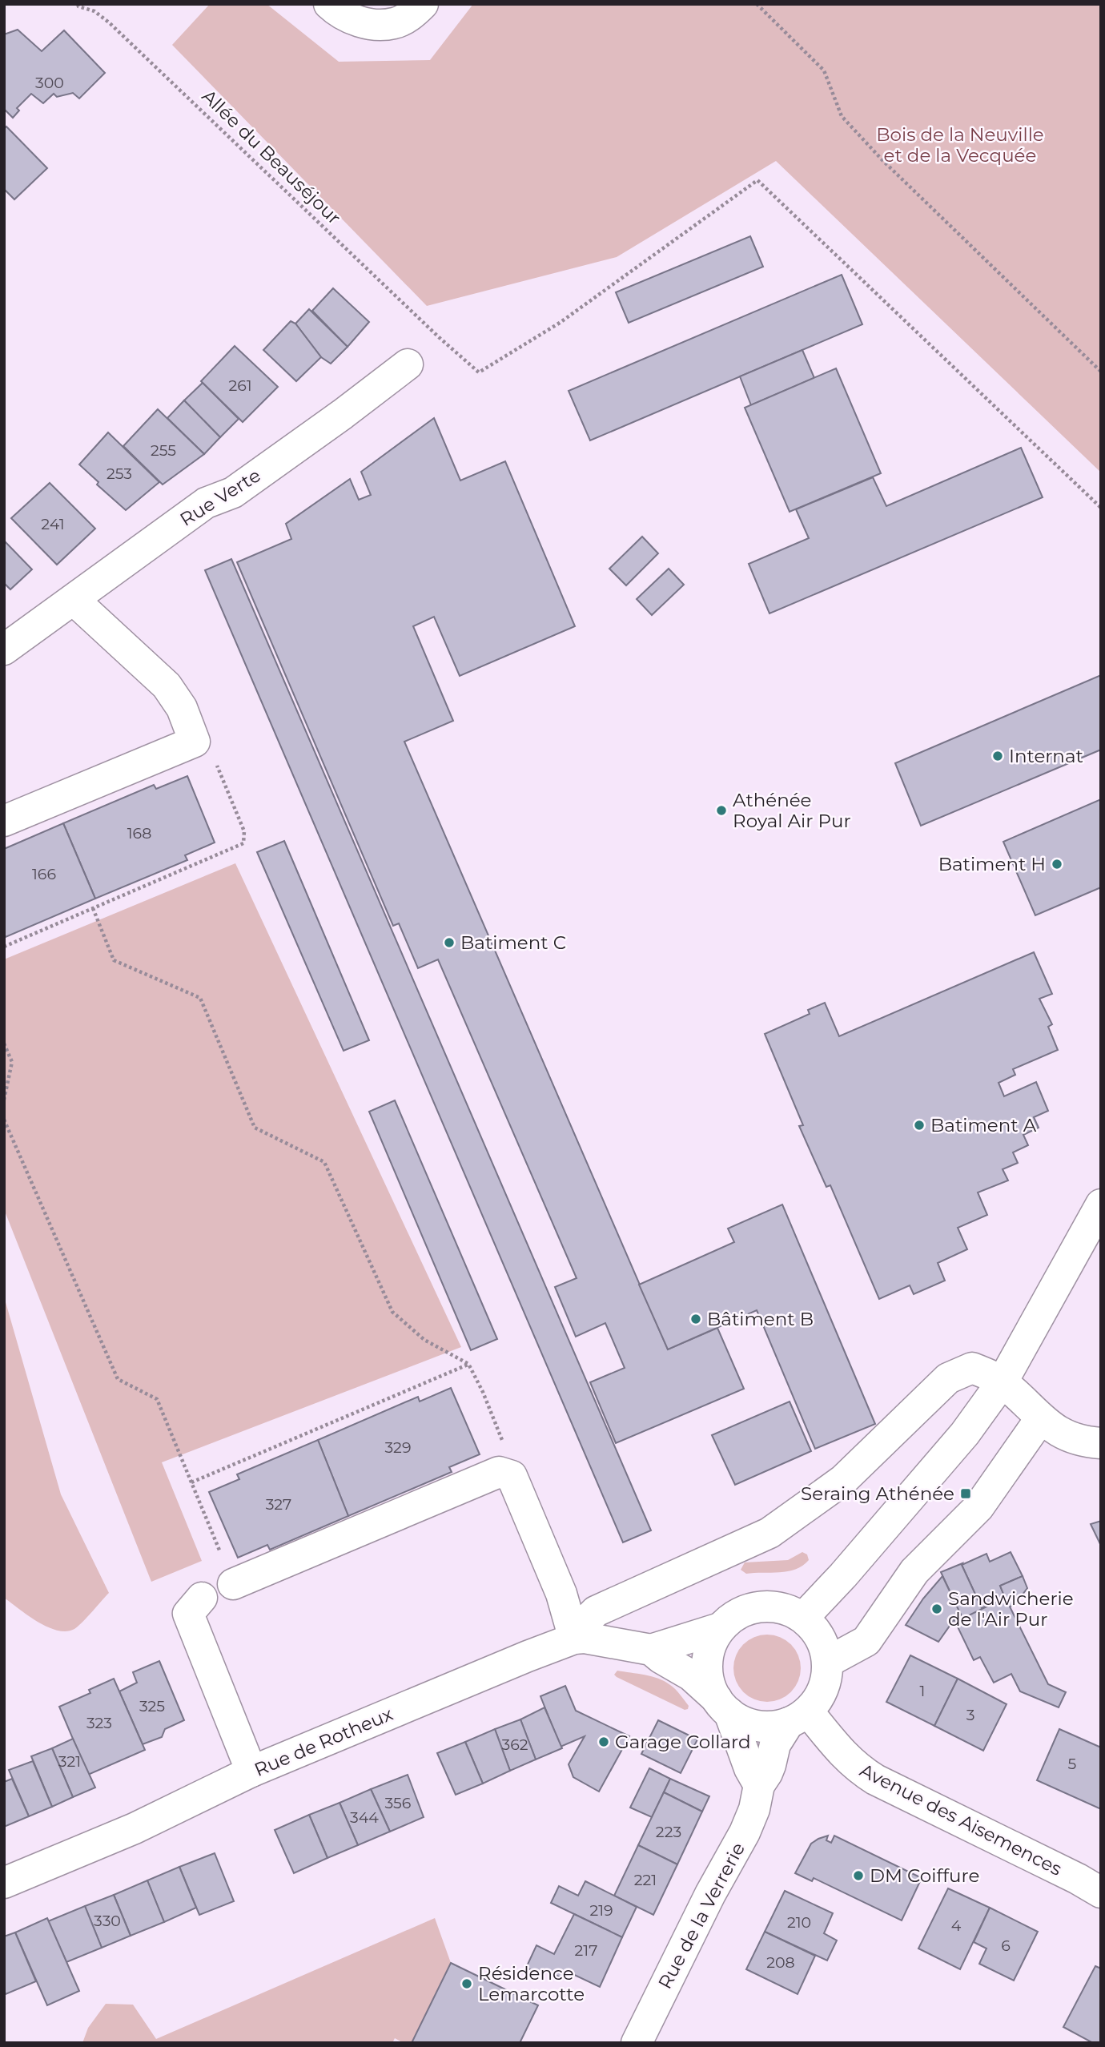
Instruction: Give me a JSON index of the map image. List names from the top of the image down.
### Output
{
  "streets": {
    "street": [
      "Rue Verte",
      "Rue de Rotheux",
      "Avenue des Aisemences",
      "Rue de la Verrerie"
    ],
    "path": ["Allée du Beauséjour"]
  },
  "crossings": [
    ["Avenue des Aisemences", "Rue de la Verrerie"]
  ],
  "parks": ["Bois de la Neuville et de la Vecquée"],
  "places": {
    "other": [
      "Internat",
      "Athénée Royal Air Pur",
      "Batiment H",
      "Batiment C",
      "Batiment A",
      "Bâtiment B",
      "Sandwicherie de l'Air Pur",
      "Garage Collard",
      "DM Coiffure",
      "Résidence Lemarcotte"
    ],
    "transit": ["Seraing Athénée"]
  },
  "house_numbers": [
    "300",
    "261",
    "255",
    "253",
    "241",
    "168",
    "166",
    "329",
    "327",
    "1",
    "325",
    "3",
    "323",
    "362",
    "321",
    "5",
    "356",
    "344",
    "223",
    "221",
    "219",
    "330",
    "210",
    "4",
    "6",
    "217",
    "208"
  ]
}
